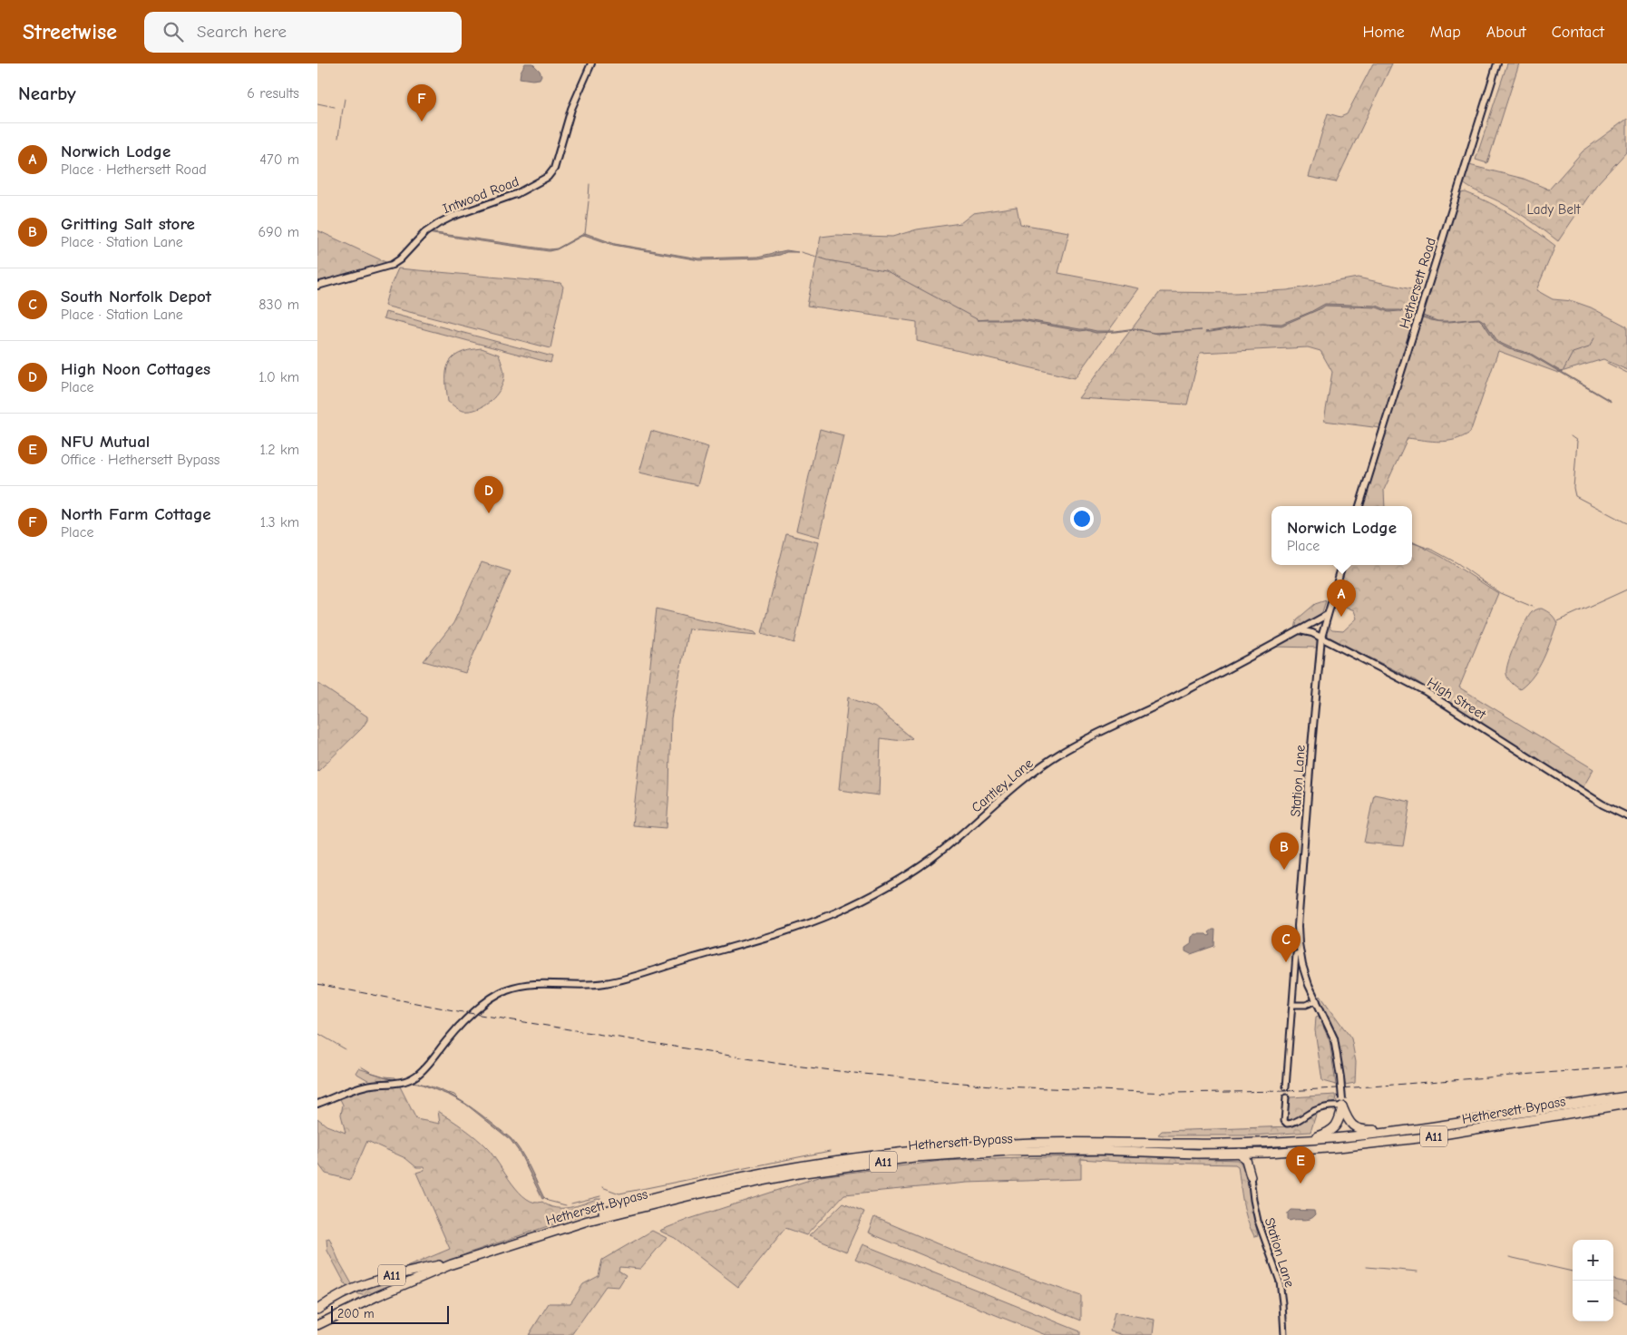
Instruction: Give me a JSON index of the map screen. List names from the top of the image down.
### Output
{
  "streets": {
    "highway": ["Hethersett Bypass", "A11"],
    "street": [
      "Intwood Road",
      "Hethersett Road",
      "High Street",
      "Station Lane",
      "Cantley Lane"
    ]
  },
  "crossings": [
    ["High Street", "Station Lane"],
    ["Station Lane", "A11"],
    ["Hethersett Bypass", "A11"]
  ],
  "parks": ["Lady Belt"],
  "scale_bar": "200 m",
  "page": {
    "header": "Streetwise",
    "search": "Search here",
    "nav": [
      "Home",
      "Map",
      "About",
      "Contact"
    ],
    "heading": ["Nearby", "6 results"],
    "pins": [
      "F",
      "D",
      "A",
      "B",
      "C",
      "E"
    ],
    "list": [
      {
        "mark": "A",
        "name": "Norwich Lodge",
        "note": "Place · Hethersett Road",
        "value": "470 m"
      },
      {
        "mark": "B",
        "name": "Gritting Salt store",
        "note": "Place · Station Lane",
        "value": "690 m"
      },
      {
        "mark": "C",
        "name": "South Norfolk Depot",
        "note": "Place · Station Lane",
        "value": "830 m"
      },
      {
        "mark": "D",
        "name": "High Noon Cottages",
        "note": "Place",
        "value": "1.0 km"
      },
      {
        "mark": "E",
        "name": "NFU Mutual",
        "note": "Office · Hethersett Bypass",
        "value": "1.2 km"
      },
      {
        "mark": "F",
        "name": "North Farm Cottage",
        "note": "Place",
        "value": "1.3 km"
      }
    ],
    "popup": ["Norwich Lodge", "Place"],
    "map_buttons": ["+", "−"],
    "scale": "200 m"
  }
}
